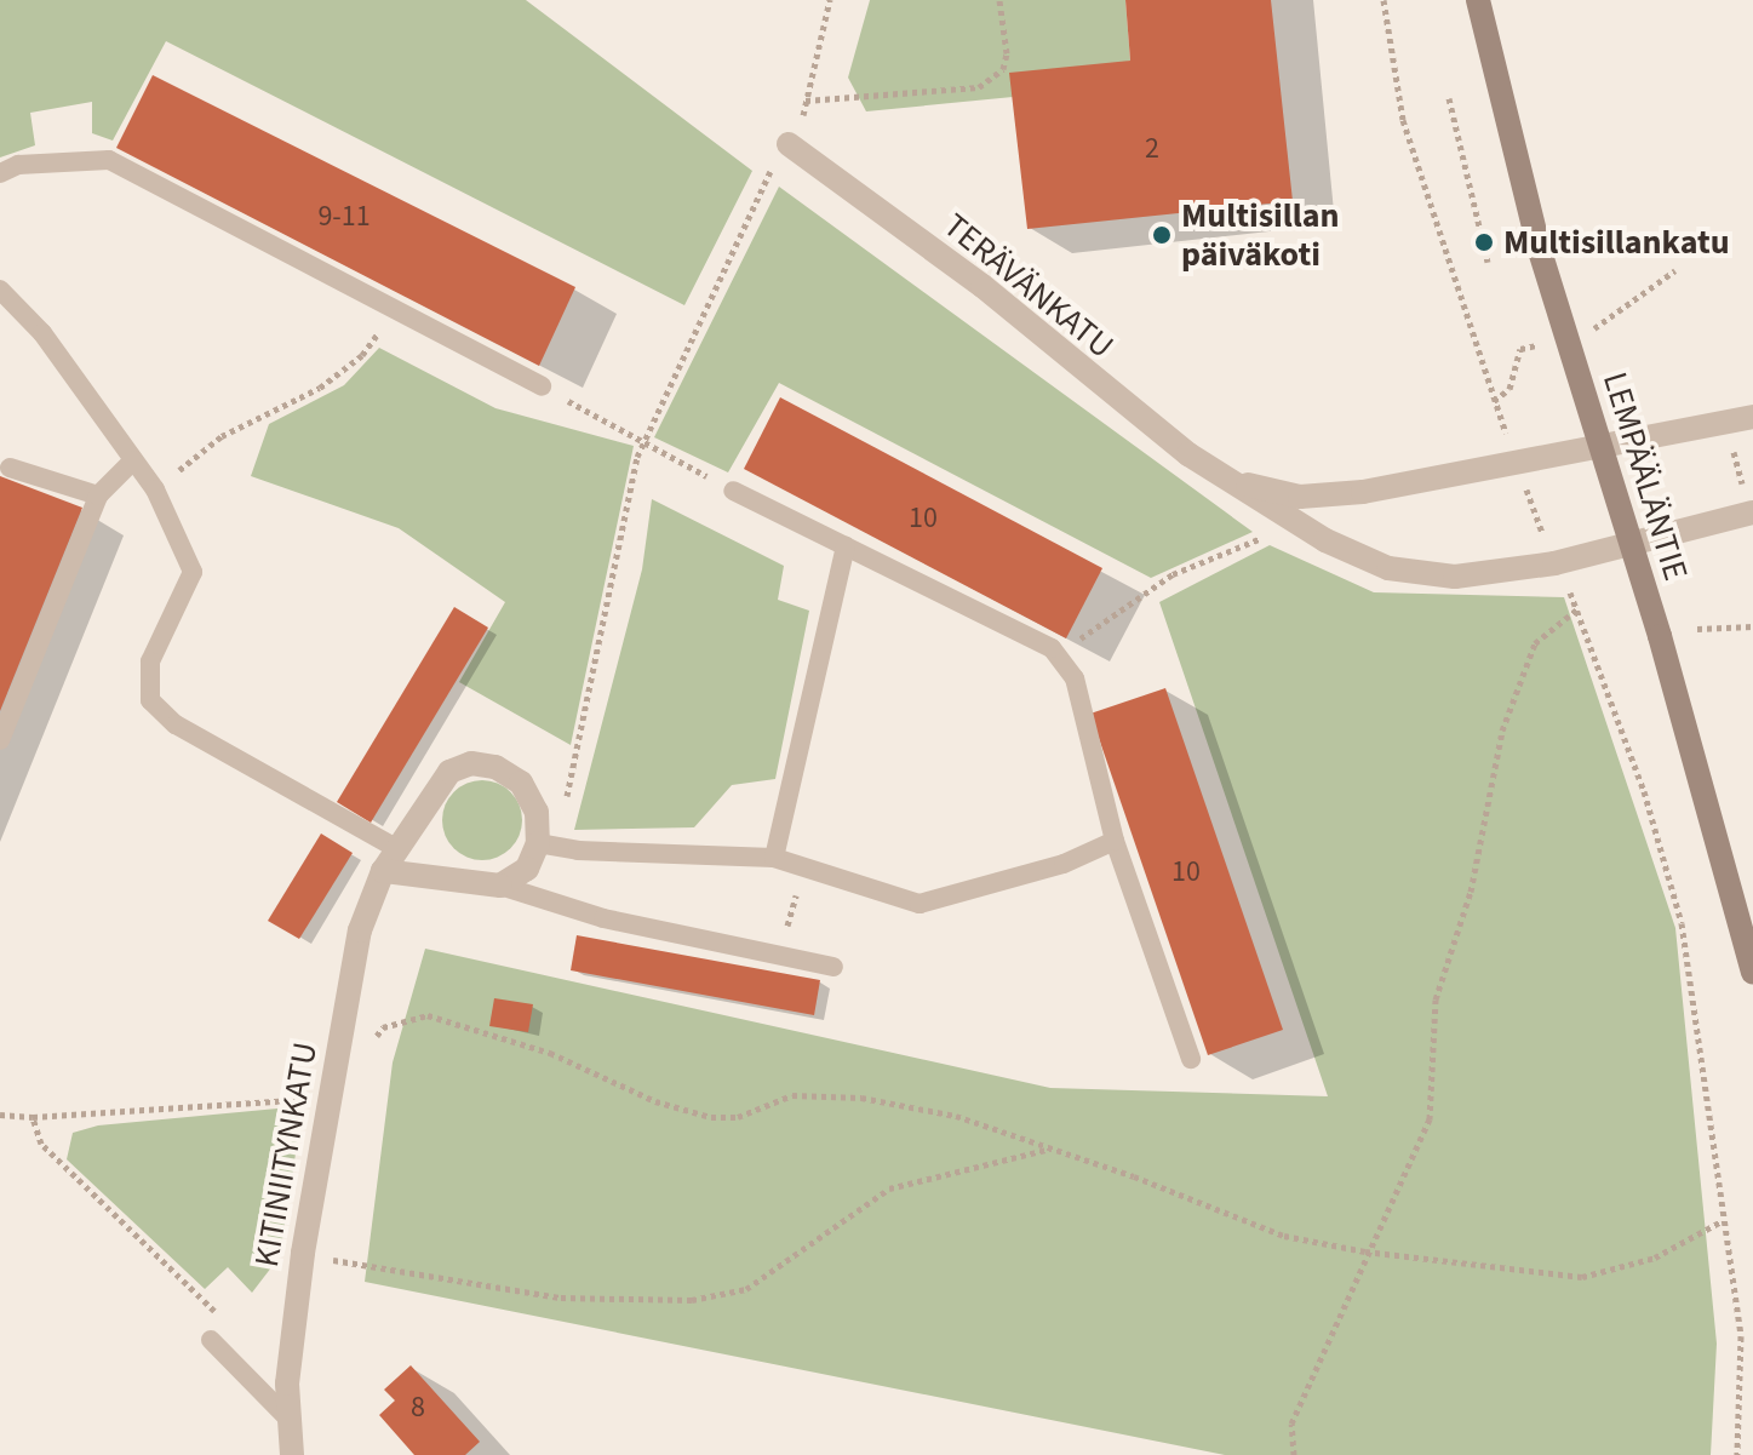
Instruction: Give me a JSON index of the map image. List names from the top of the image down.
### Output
{
  "streets": {
    "main road": ["LEMPÄÄLÄNTIE"],
    "street": ["TERÄVÄNKATU", "KITINIITYNKATU"]
  },
  "crossings": [
    ["TERÄVÄNKATU", "LEMPÄÄLÄNTIE"]
  ],
  "places": ["Multisillan päiväkoti", "Multisillankatu"],
  "house_numbers": [
    "2",
    "9-11",
    "10",
    "10",
    "8"
  ]
}
